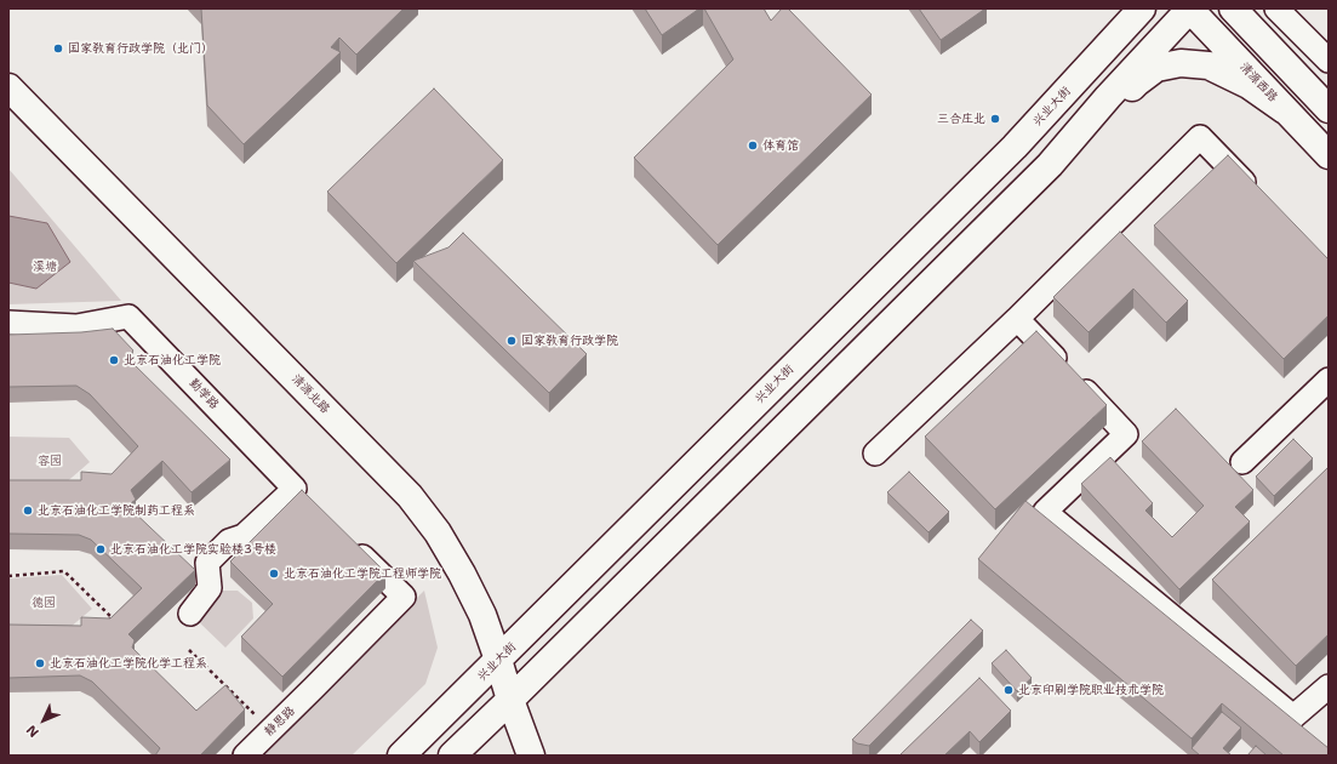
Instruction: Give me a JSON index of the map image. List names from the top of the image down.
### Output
{
  "streets": {
    "main road": ["清源西路", "兴业大街", "清源北路"],
    "street": ["勤学路", "静思路"]
  },
  "crossings": [
    ["兴业大街", "清源北路"]
  ],
  "parks": ["溪塘", "容园", "德园"],
  "places": [
    "国家教育行政学院（北门）",
    "三合庄北",
    "体育馆",
    "国家教育行政学院",
    "北京石油化工学院",
    "北京石油化工学院制药工程系",
    "北京石油化工学院实验楼3号楼",
    "北京石油化工学院工程师学院",
    "北京石油化工学院化学工程系",
    "北京印刷学院职业技术学院"
  ],
  "north": "bottom left"
}
